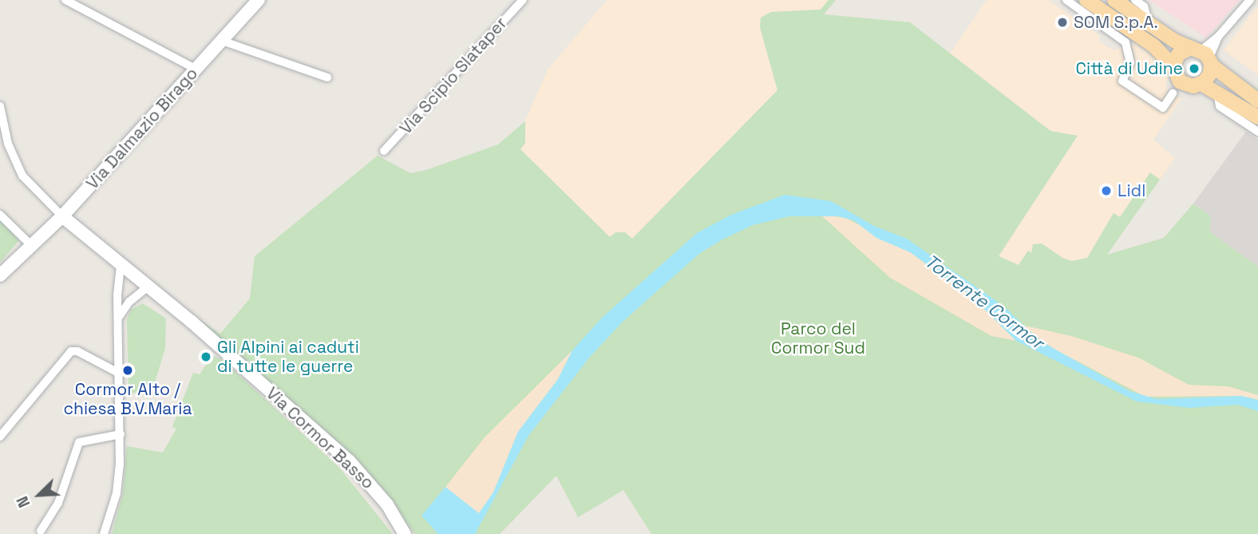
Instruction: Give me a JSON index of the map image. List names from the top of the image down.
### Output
{
  "streets": {
    "street": ["Via Scipio Slataper", "Via Dalmazio Birago", "Via Cormor Basso"]
  },
  "crossings": [
    ["Via Dalmazio Birago", "Via Cormor Basso"]
  ],
  "water": ["Torrente Cormor"],
  "parks": ["Parco del Cormor Sud"],
  "places": [
    "SOM S.p.A.",
    "Città di Udine",
    "Lidl",
    "Gli Alpini ai caduti di tutte le guerre",
    "Cormor Alto / chiesa B.V.Maria"
  ],
  "north": "bottom left"
}
